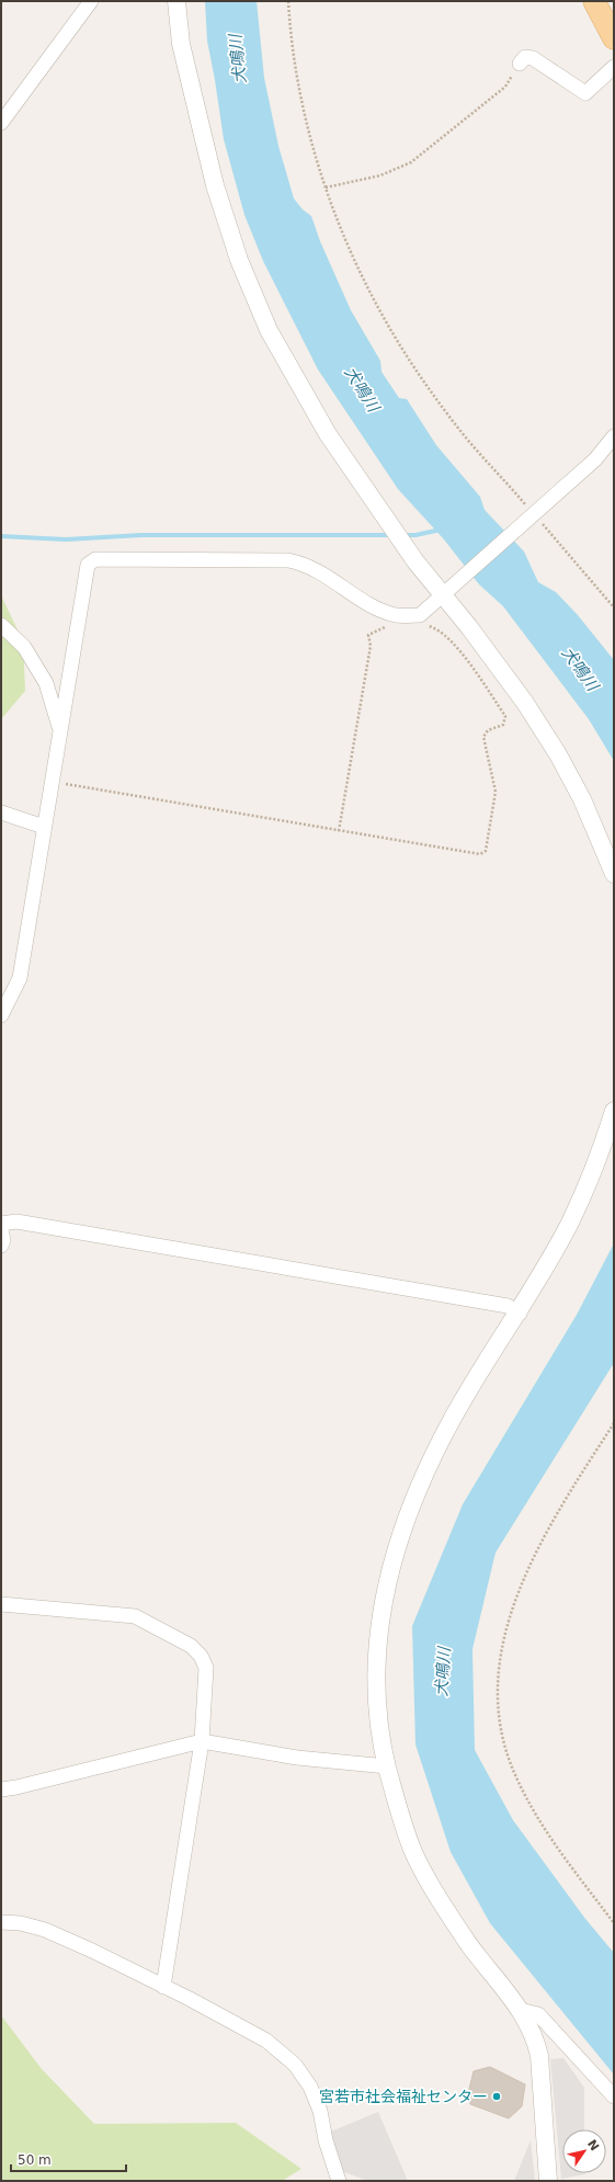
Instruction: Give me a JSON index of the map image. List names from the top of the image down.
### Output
{
  "water": ["犬鳴川"],
  "places": ["宮若市社会福祉センター"],
  "scale_bar": "50 m",
  "north": "top right"
}
